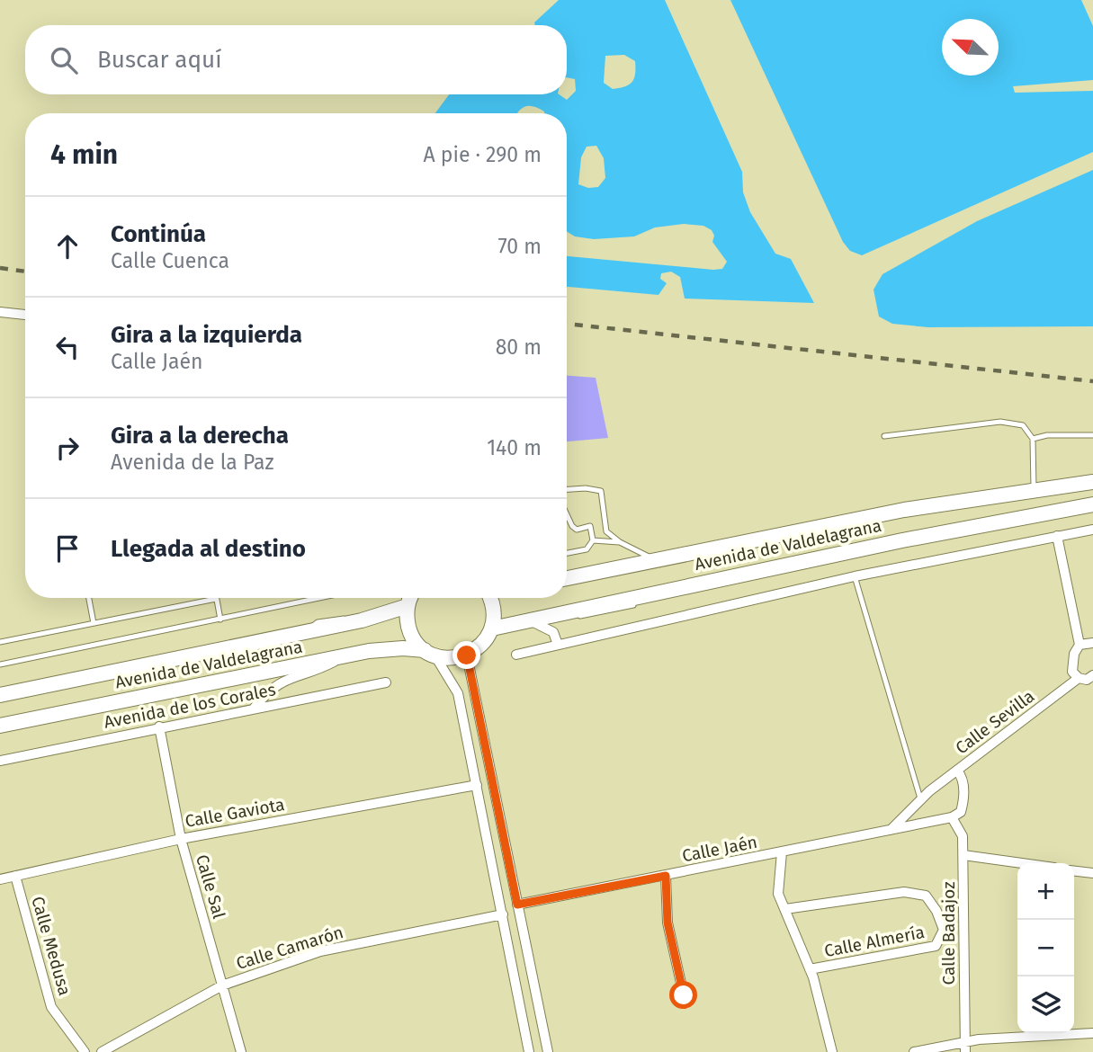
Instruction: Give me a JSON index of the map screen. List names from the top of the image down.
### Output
{
  "streets": {
    "main road": ["Avenida de Valdelagrana"],
    "street": [
      "Avenida de los Corales",
      "Calle Sevilla",
      "Calle Gaviota",
      "Calle Jaén",
      "Calle Sal",
      "Calle Badajoz",
      "Calle Almería",
      "Calle Medusa",
      "Calle Camarón"
    ]
  },
  "crossings": [
    ["Avenida de los Corales", "Calle Sal"],
    ["Calle Gaviota", "Calle Sal"],
    ["Calle Gaviota", "Calle Medusa"],
    ["Calle Jaén", "Calle Badajoz"],
    ["Calle Sal", "Calle Camarón"]
  ],
  "north": "top left",
  "page": {
    "search": "Buscar aquí",
    "heading": ["4 min", "A pie · 290 m"],
    "list": [
      ["Continúa", "Calle Cuenca", "70 m"],
      ["Gira a la izquierda", "Calle Jaén", "80 m"],
      ["Gira a la derecha", "Avenida de la Paz", "140 m"],
      "Llegada al destino"
    ],
    "map_buttons": ["+", "−"]
  }
}
